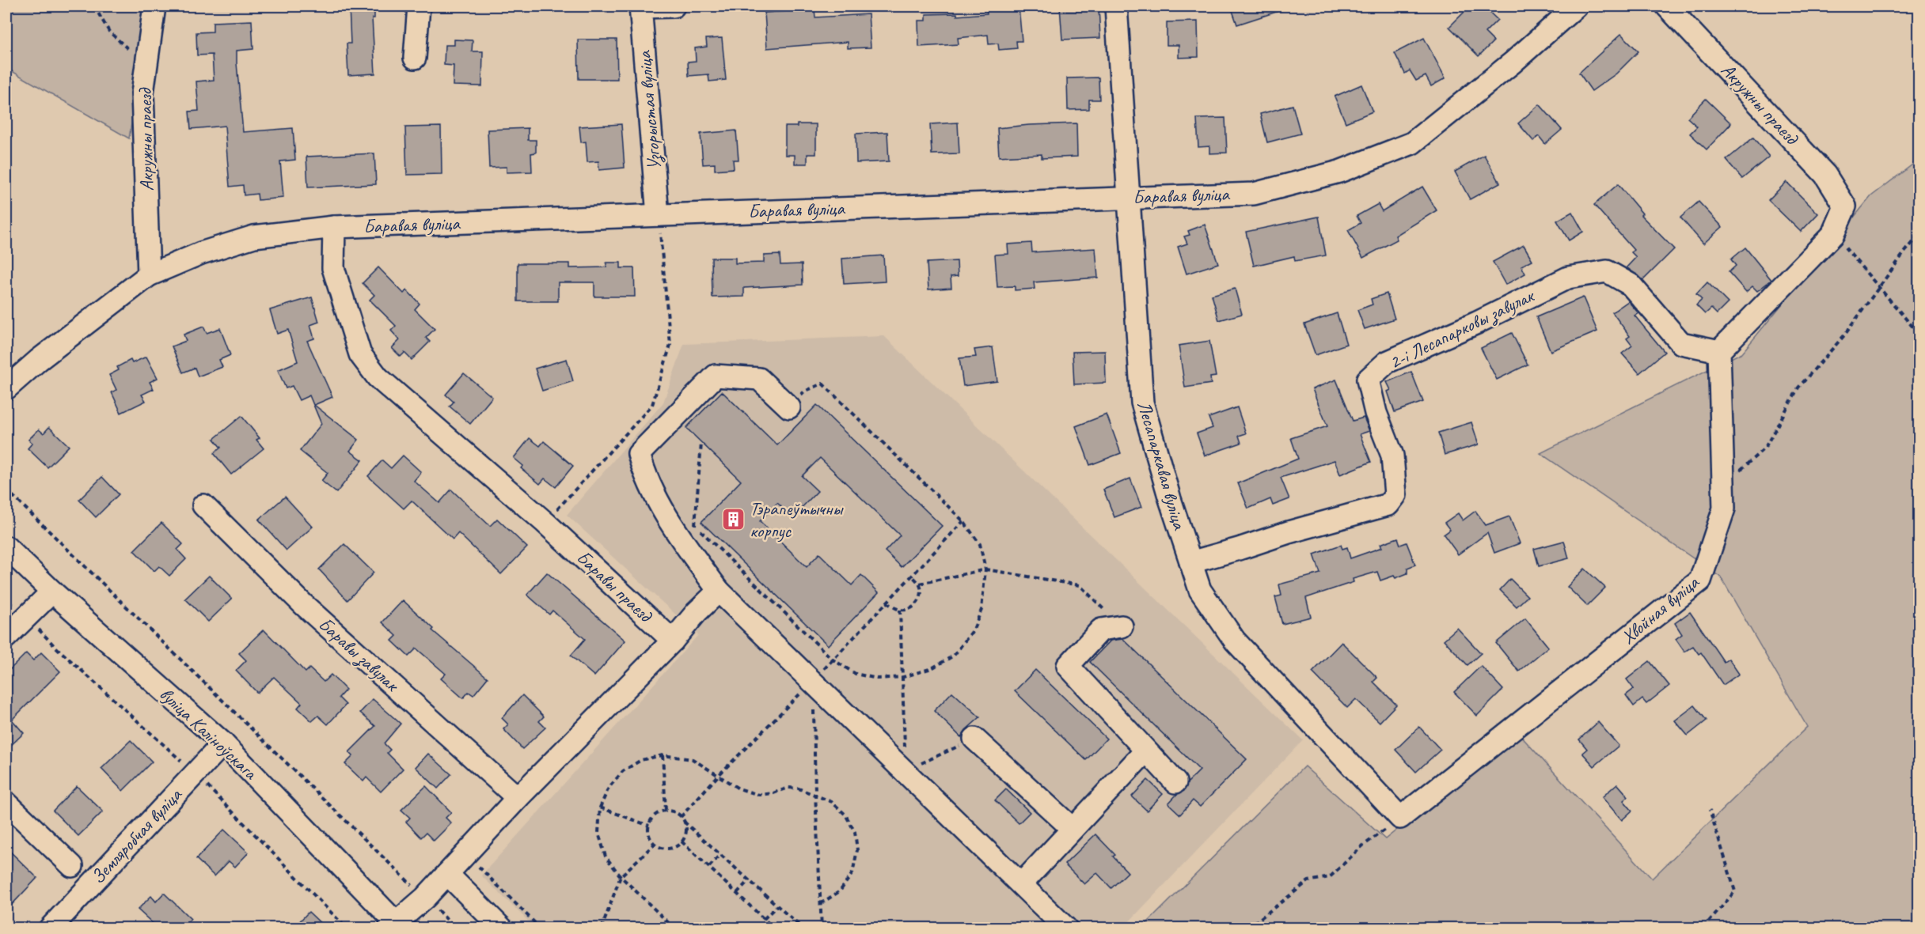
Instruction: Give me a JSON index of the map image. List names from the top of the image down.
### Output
{
  "streets": {
    "street": [
      "Акружны праезд",
      "Узгорыстая вуліца",
      "Баравая вуліца",
      "2-і Лесапарковы завулак",
      "Лесапаркавая вуліца",
      "Баравы праезд",
      "Хвойная вуліца",
      "Баравы завулак",
      "вуліца Каліноўскага",
      "Земляробчая вуліца"
    ]
  },
  "crossings": [
    ["Акружны праезд", "Баравая вуліца"],
    ["Узгорыстая вуліца", "Баравая вуліца"],
    ["Баравая вуліца", "Лесапаркавая вуліца"],
    ["Баравая вуліца", "Баравы праезд"],
    ["2-і Лесапарковы завулак", "Лесапаркавая вуліца"],
    ["2-і Лесапарковы завулак", "Хвойная вуліца"],
    ["Лесапаркавая вуліца", "Хвойная вуліца"],
    ["вуліца Каліноўскага", "Земляробчая вуліца"]
  ],
  "places": {
    "building": ["Тэрапеўтычны корпус"]
  }
}
